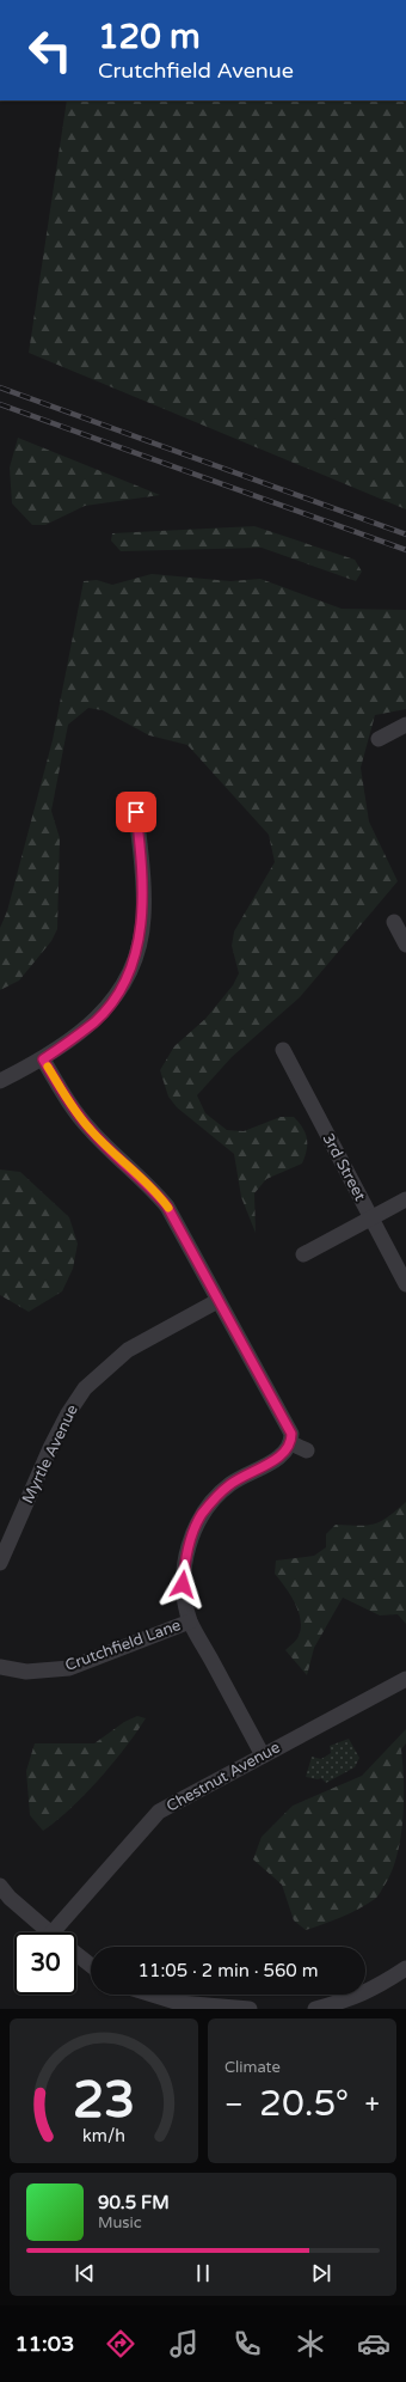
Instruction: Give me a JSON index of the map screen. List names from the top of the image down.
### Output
{
  "streets": {
    "street": [
      "3rd Street",
      "Myrtle Avenue",
      "Crutchfield Lane",
      "Chestnut Avenue"
    ]
  },
  "page": {
    "turn": ["120 m", "Crutchfield Avenue"],
    "limit": "30",
    "trip": "11:05 · 2 min · 560 m",
    "tile": "Climate",
    "heat": ["−", "20.5°", "+"],
    "song": ["90.5 FM", "Music"],
    "tabs": "11:03",
    "gauge": ["23", "km/h"]
  }
}
